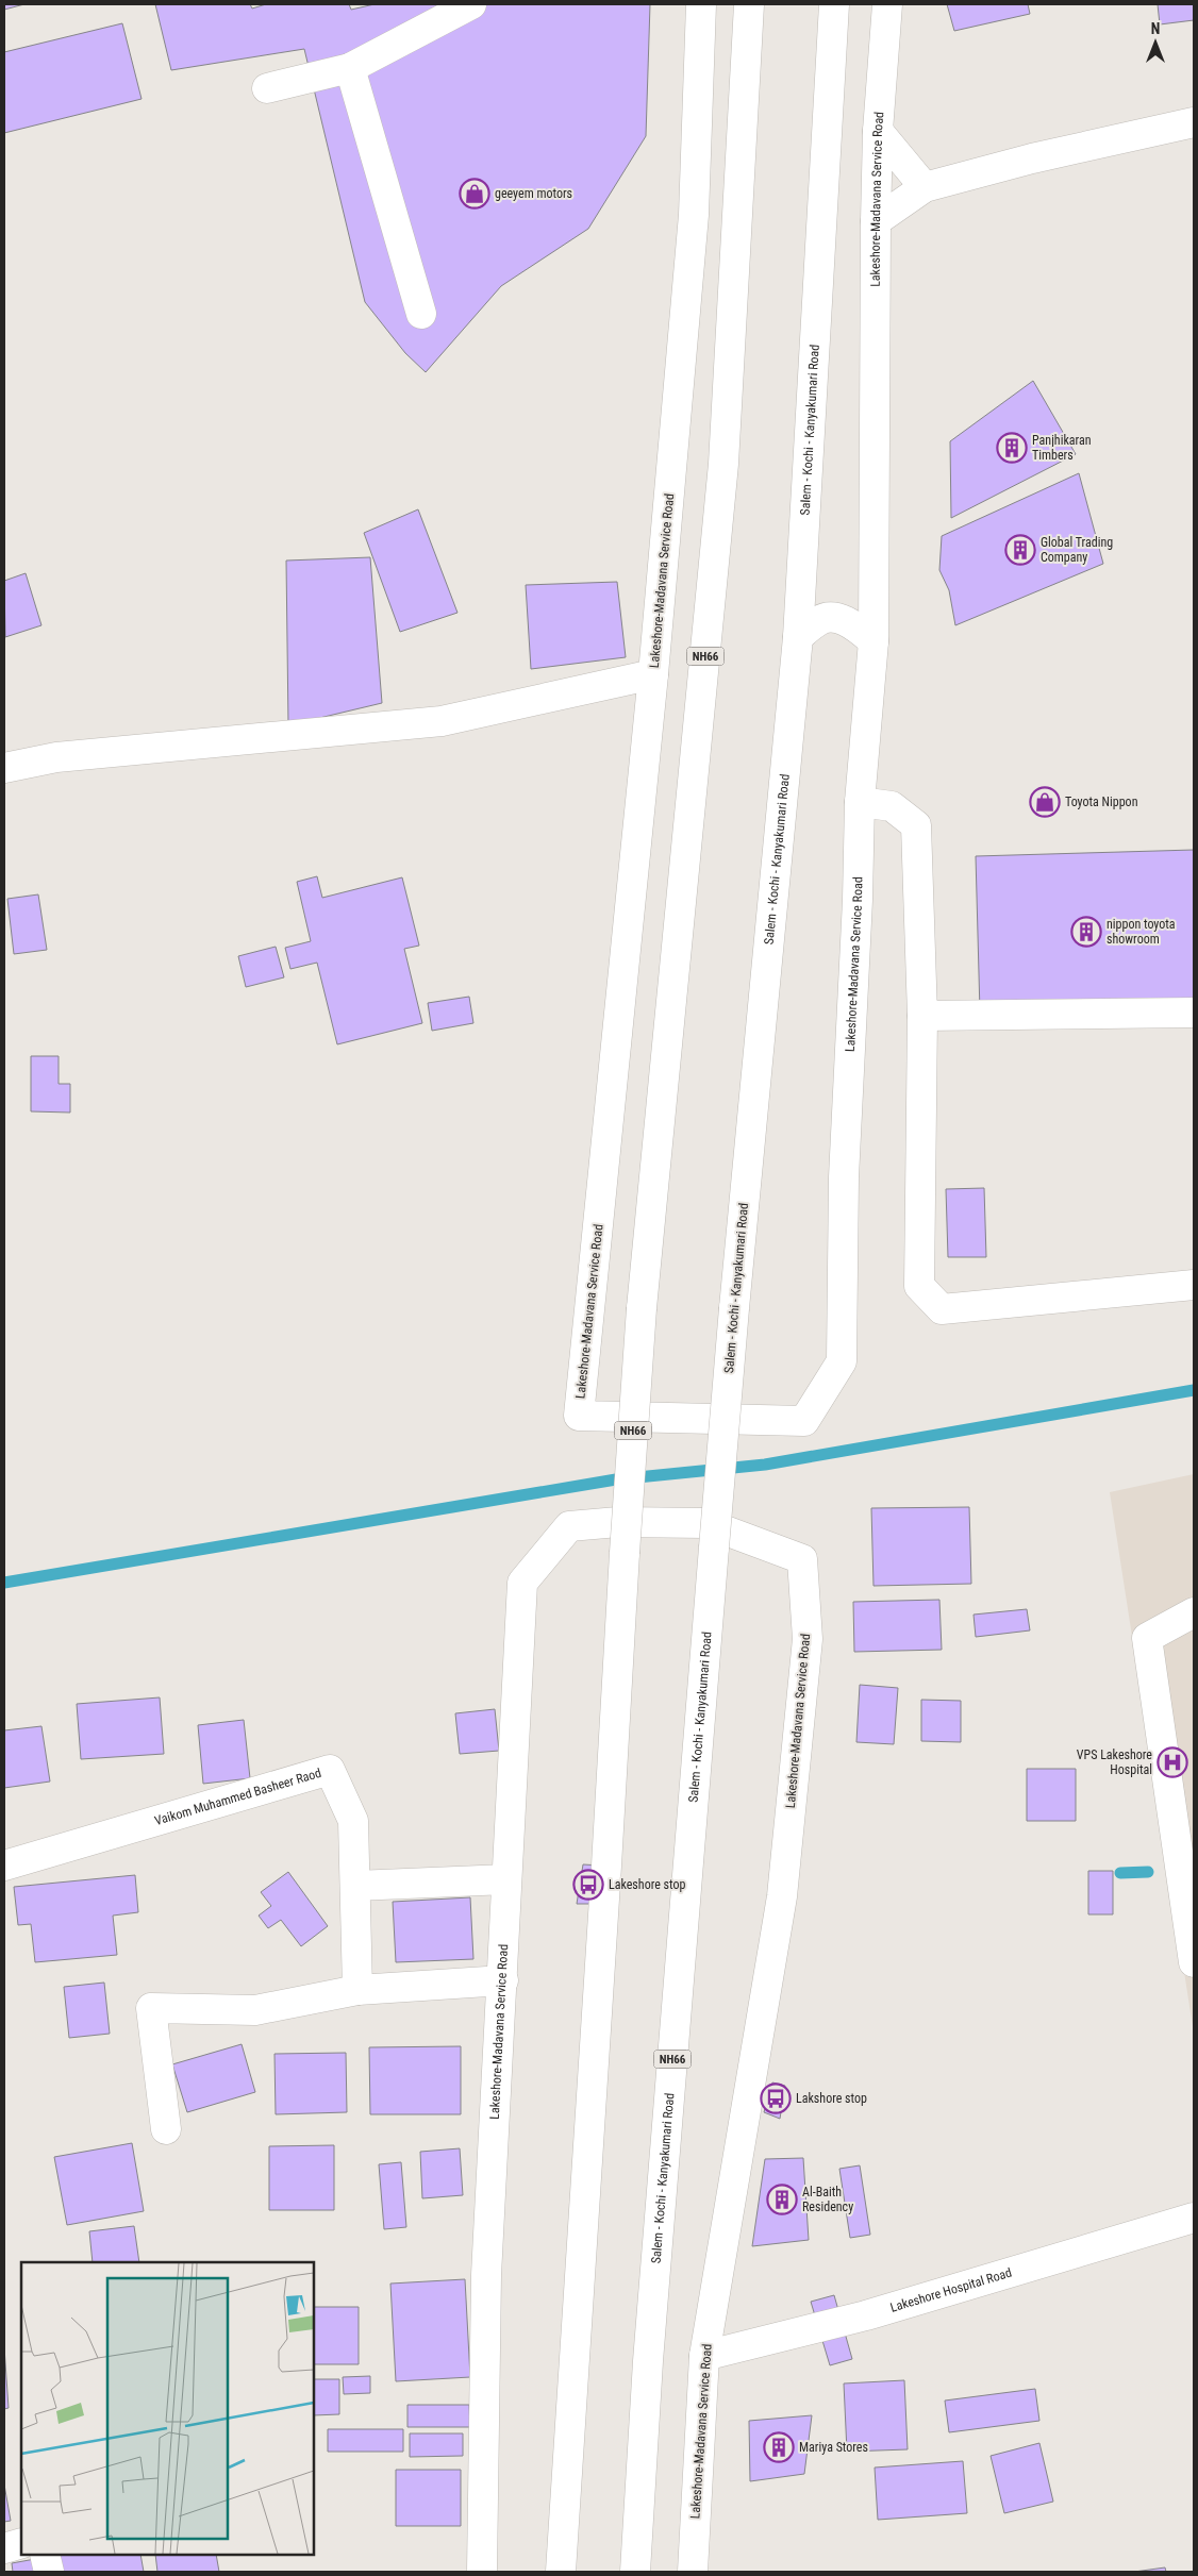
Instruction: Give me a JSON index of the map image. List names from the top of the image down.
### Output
{
  "streets": {
    "main road": [
      "Lakeshore-Madavana Service Road",
      "Salem - Kochi - Kanyakumari Road",
      "NH66",
      "Vaikom Muhammed Basheer Raod",
      "Lakeshore Hospital Road"
    ]
  },
  "crossings": [
    ["Lakeshore-Madavana Service Road", "Lakeshore Hospital Road"]
  ],
  "places": {
    "shop": ["geeyem motors", "Toyota Nippon"],
    "building": [
      "Panjhikaran Timbers",
      "Global Trading Company",
      "nippon toyota showroom",
      "Al-Baith Residency",
      "Mariya Stores"
    ],
    "hospital": ["VPS Lakeshore Hospital"],
    "bus stop": ["Lakeshore stop", "Lakshore stop"]
  },
  "north": "top"
}
